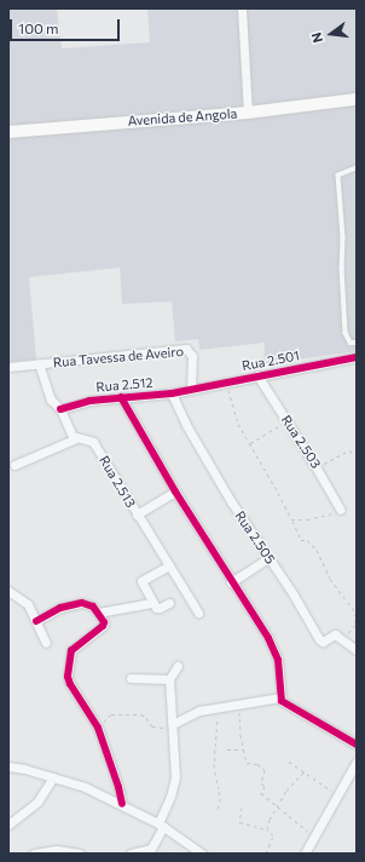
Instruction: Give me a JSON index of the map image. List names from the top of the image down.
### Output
{
  "streets": {
    "main road": ["Avenida de Angola"],
    "street": [
      "Rua Tavessa de Aveiro",
      "Rua 2.501",
      "Rua 2.512",
      "Rua 2.503",
      "Rua 2.513",
      "Rua 2.505"
    ]
  },
  "crossings": [
    ["Rua Tavessa de Aveiro", "Rua 2.501"],
    ["Rua Tavessa de Aveiro", "Rua 2.512"],
    ["Rua 2.501", "Rua 2.512"],
    ["Rua 2.501", "Rua 2.503"],
    ["Rua 2.512", "Rua 2.505"]
  ],
  "scale_bar": "100 m",
  "north": "left"
}
